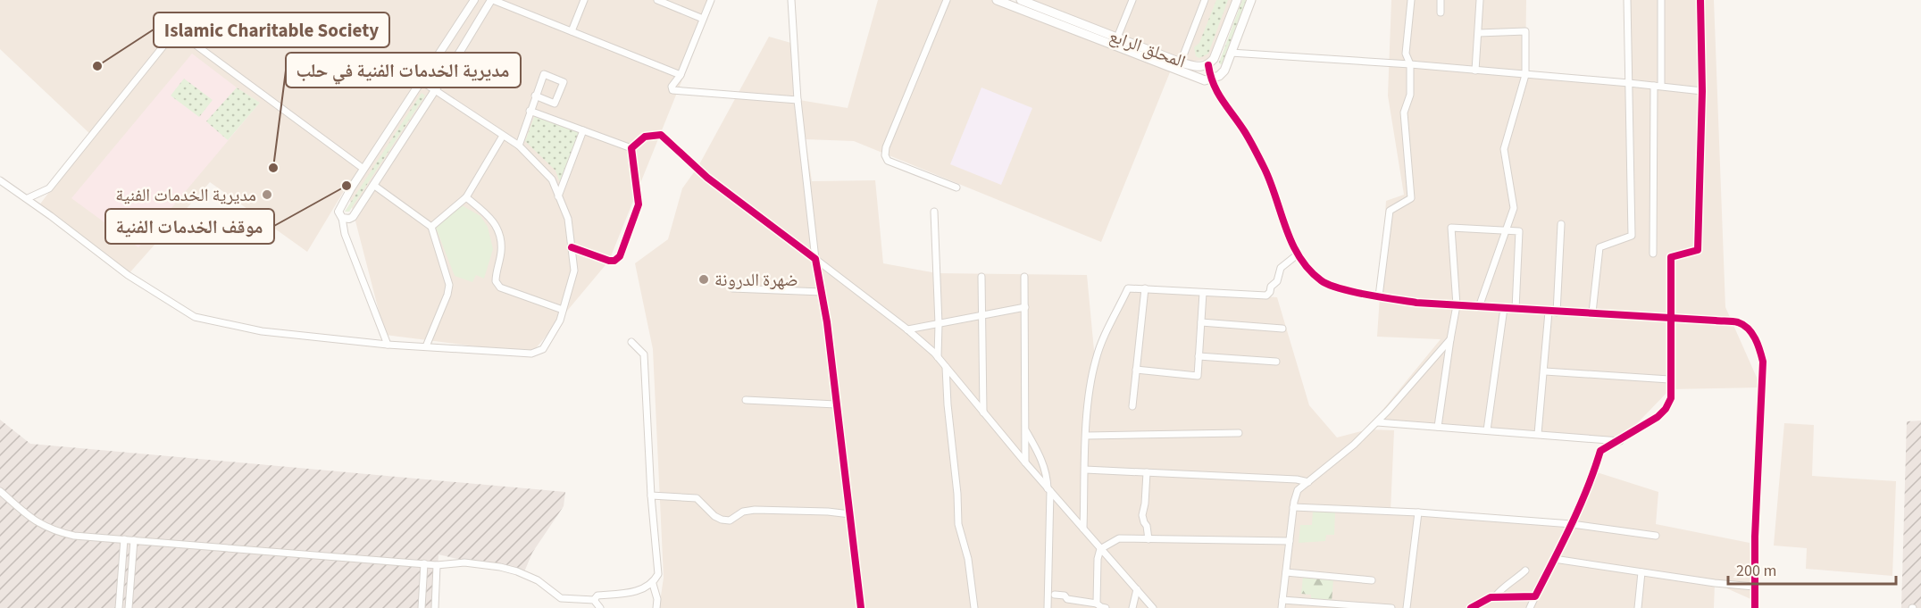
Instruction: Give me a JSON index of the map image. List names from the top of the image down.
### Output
{
  "streets": {
    "main road": ["المحلق الرابع"]
  },
  "places": [
    "Islamic Charitable Society",
    "مديرية الخدمات الفنية في حلب",
    "موقف الخدمات الفنية",
    "مديرية الخدمات الفنية",
    "ضهرة الدرونة"
  ],
  "scale_bar": "200 m"
}
